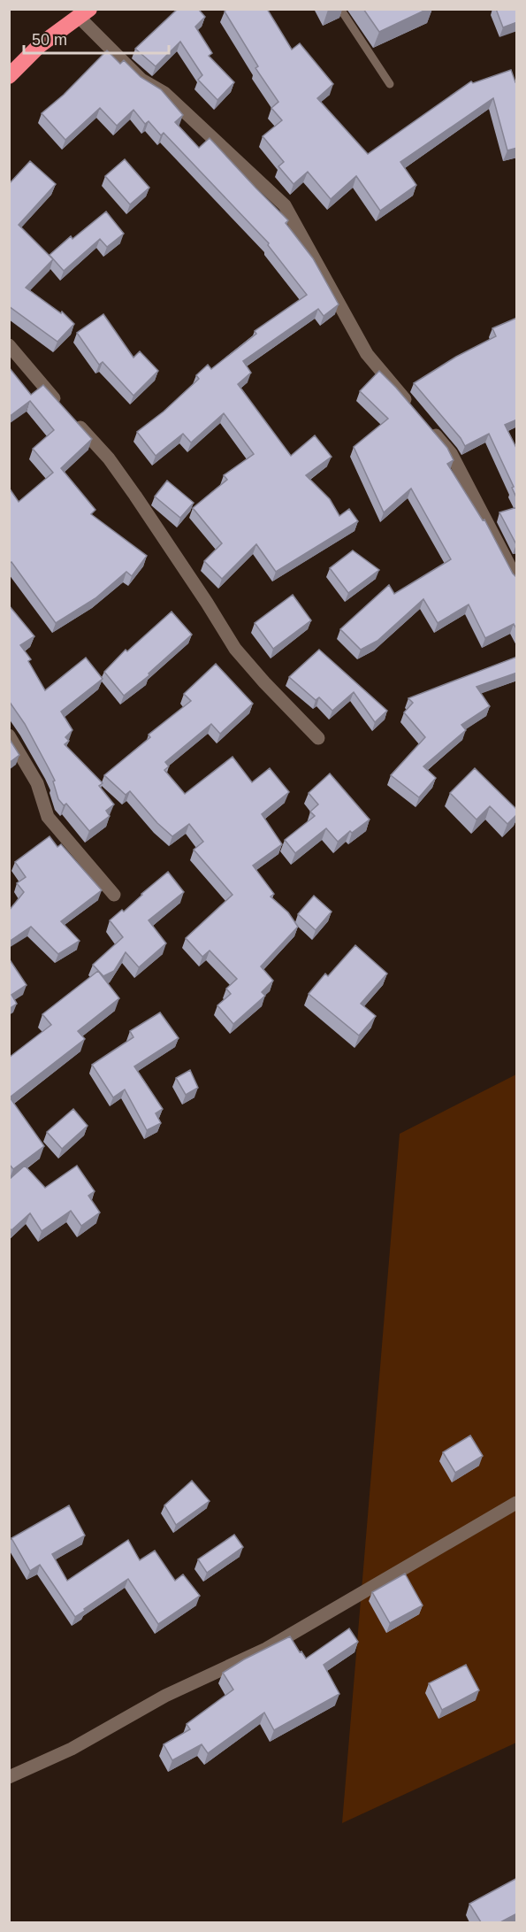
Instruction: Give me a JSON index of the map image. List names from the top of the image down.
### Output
{
  "scale_bar": "50 m"
}
